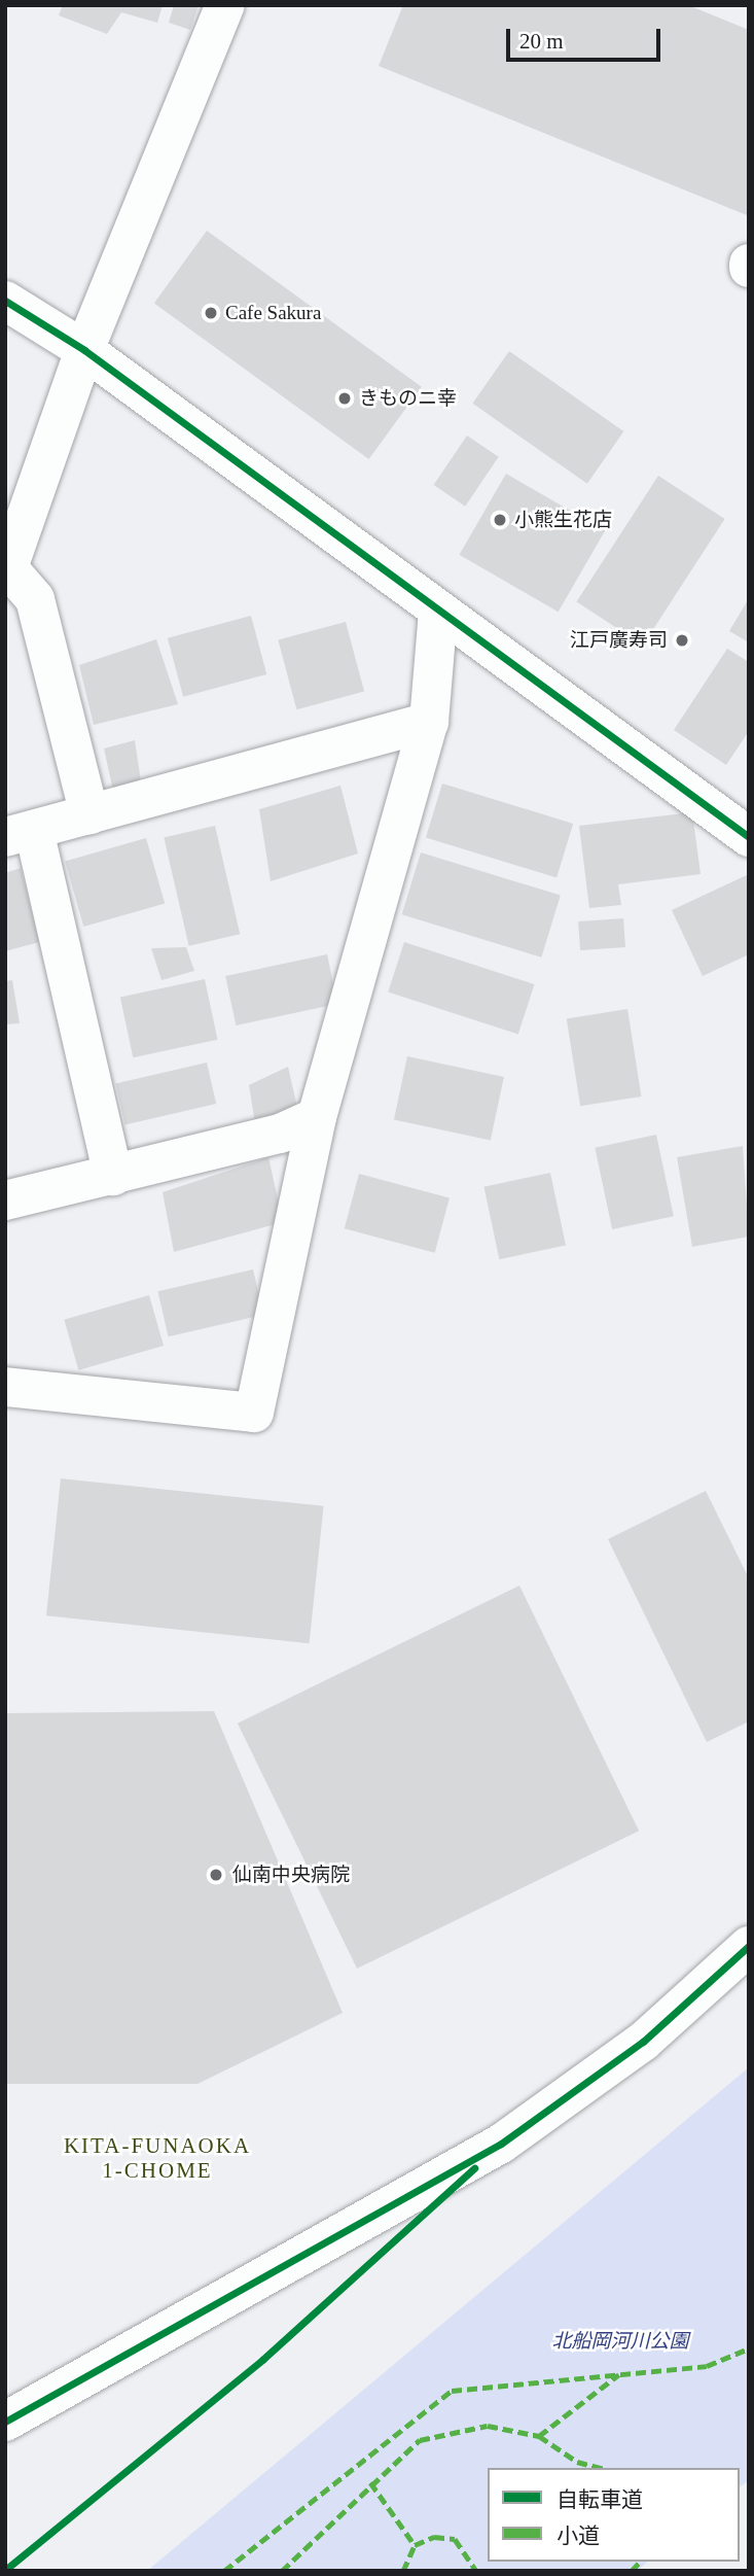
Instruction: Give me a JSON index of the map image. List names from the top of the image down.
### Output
{
  "districts": ["KITA-FUNAOKA 1-CHOME"],
  "parks": ["北船岡河川公園"],
  "places": [
    "Cafe Sakura",
    "きものニ幸",
    "小熊生花店",
    "江戸廣寿司",
    "仙南中央病院"
  ],
  "legend": ["自転車道", "小道"],
  "scale_bar": "20 m"
}
